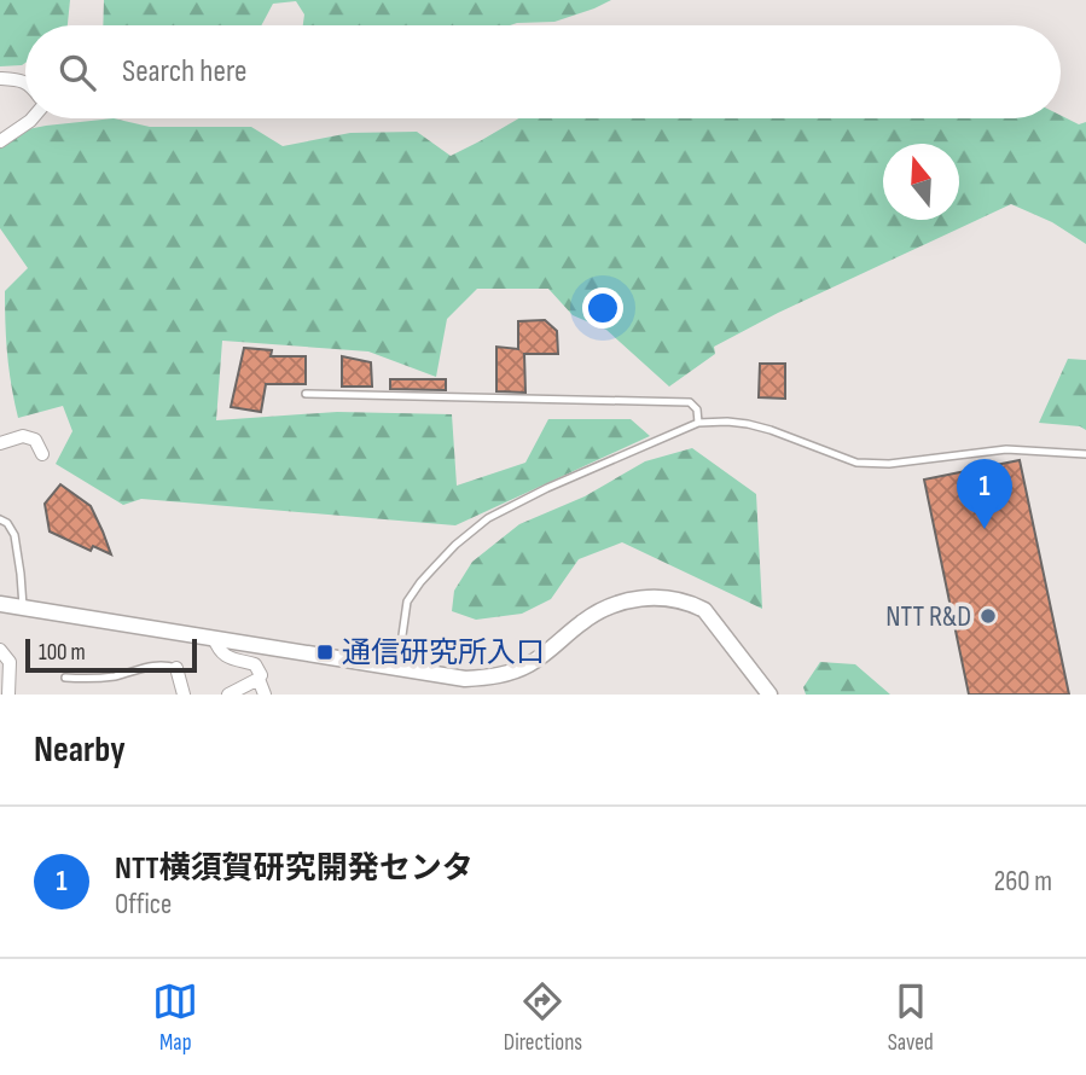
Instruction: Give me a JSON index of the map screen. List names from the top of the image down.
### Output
{
  "places": {
    "other": ["NTT R&D"],
    "transit": ["通信研究所入口"]
  },
  "scale_bar": "100 m",
  "north": "top",
  "page": {
    "search": "Search here",
    "pins": "1",
    "scale": "100 m",
    "heading": "Nearby",
    "list": [
      {
        "mark": "1",
        "name": "NTT横須賀研究開発センタ",
        "note": "Office",
        "value": "260 m"
      }
    ],
    "nav": ["Map", "Directions", "Saved"]
  }
}
